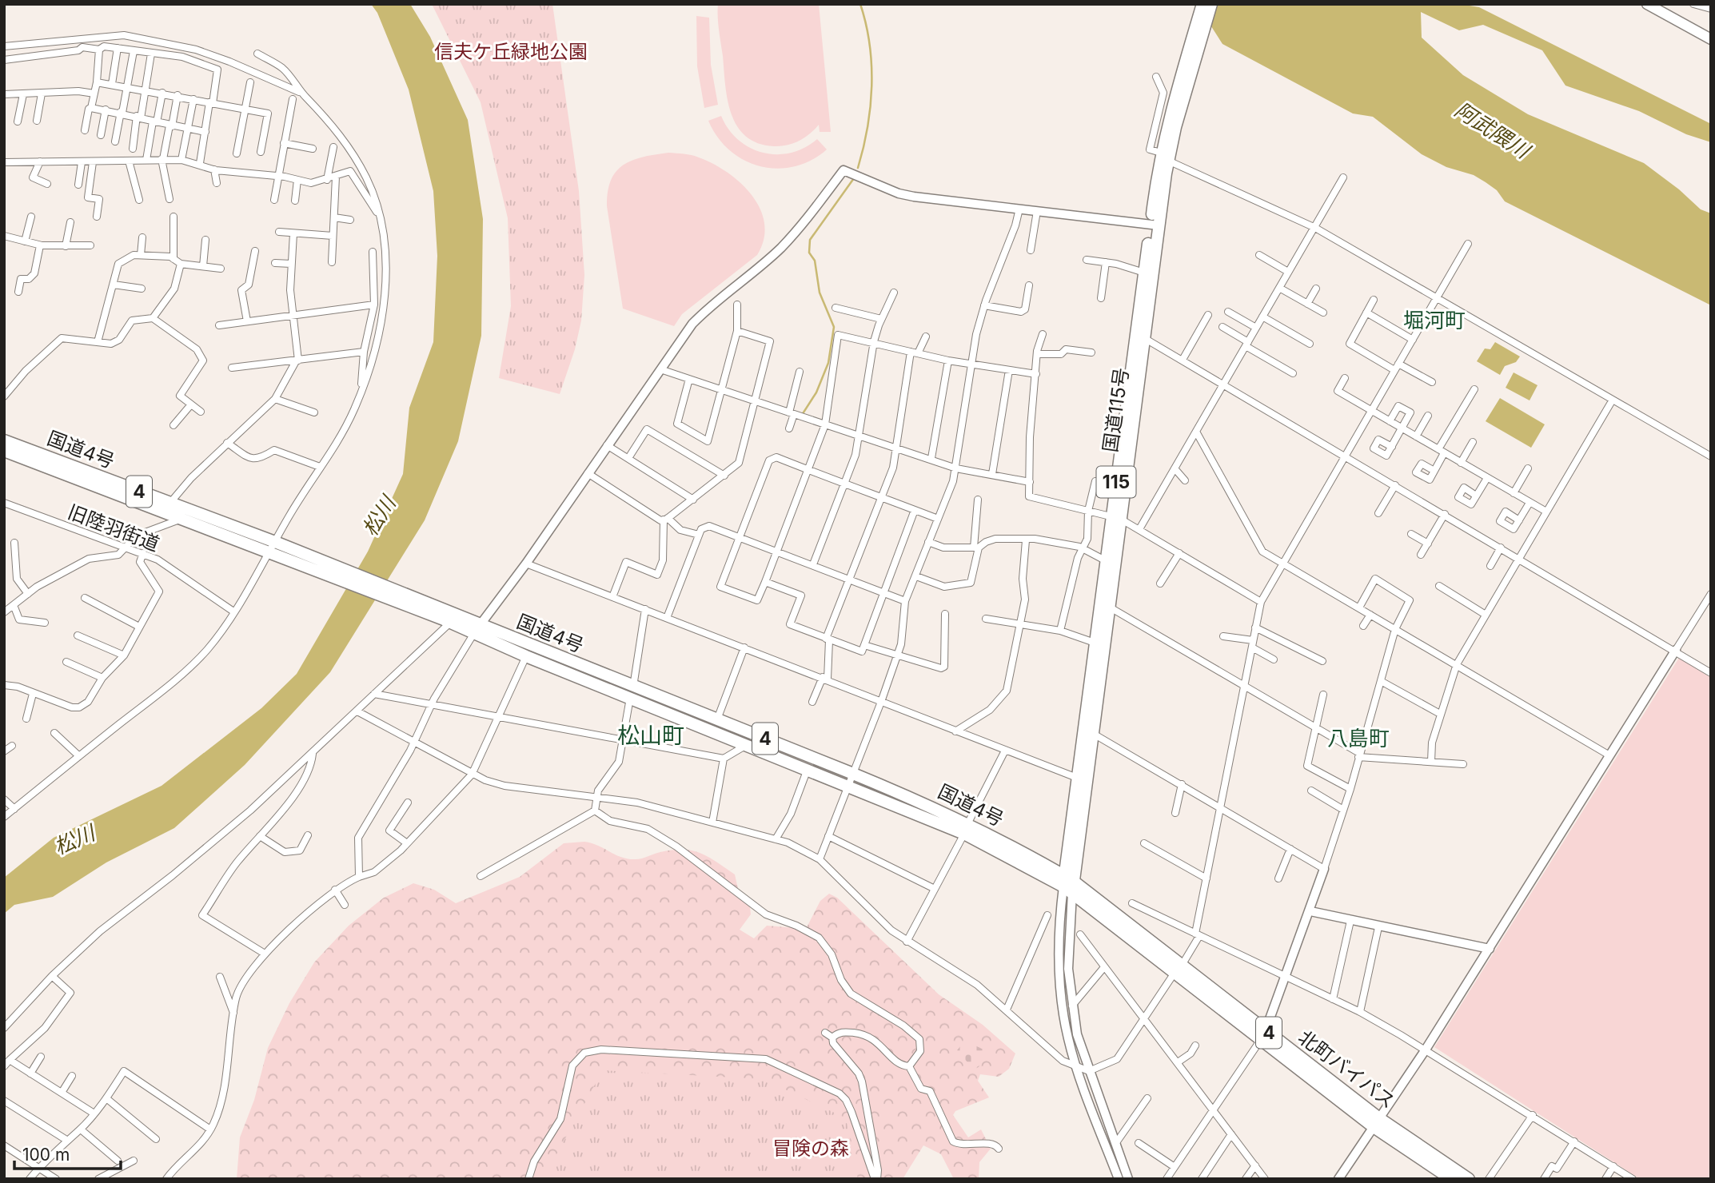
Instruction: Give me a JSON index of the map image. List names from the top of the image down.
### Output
{
  "streets": {
    "highway": [
      "国道115号",
      "国道4号",
      "115",
      "4",
      "北町バイパス"
    ],
    "street": ["旧陸羽街道"]
  },
  "crossings": [
    ["国道115号", "国道4号"],
    ["国道115号", "北町バイパス"],
    ["国道4号", "北町バイパス"]
  ],
  "districts": ["堀河町", "松山町", "八島町"],
  "water": ["阿武隈川", "松川"],
  "parks": ["信夫ケ丘緑地公園", "冒険の森"],
  "scale_bar": "100 m"
}
